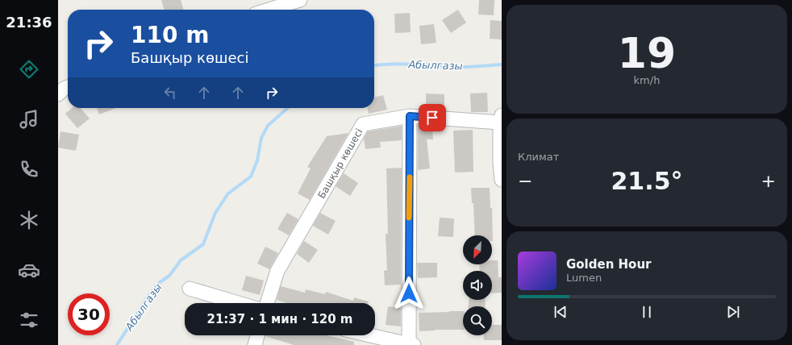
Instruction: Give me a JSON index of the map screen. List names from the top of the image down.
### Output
{
  "streets": {
    "street": ["Башқыр көшесі"]
  },
  "water": ["Абылгазы"],
  "north": "bottom left",
  "page": {
    "tabs": "21:36",
    "tile": [
      ["19", "km/h"],
      "Климат"
    ],
    "turn": ["110 m", "Башқыр көшесі"],
    "heat": ["−", "21.5°", "+"],
    "song": ["Golden Hour", "Lumen"],
    "limit": "30",
    "trip": "21:37 · 1 мин · 120 m"
  }
}
